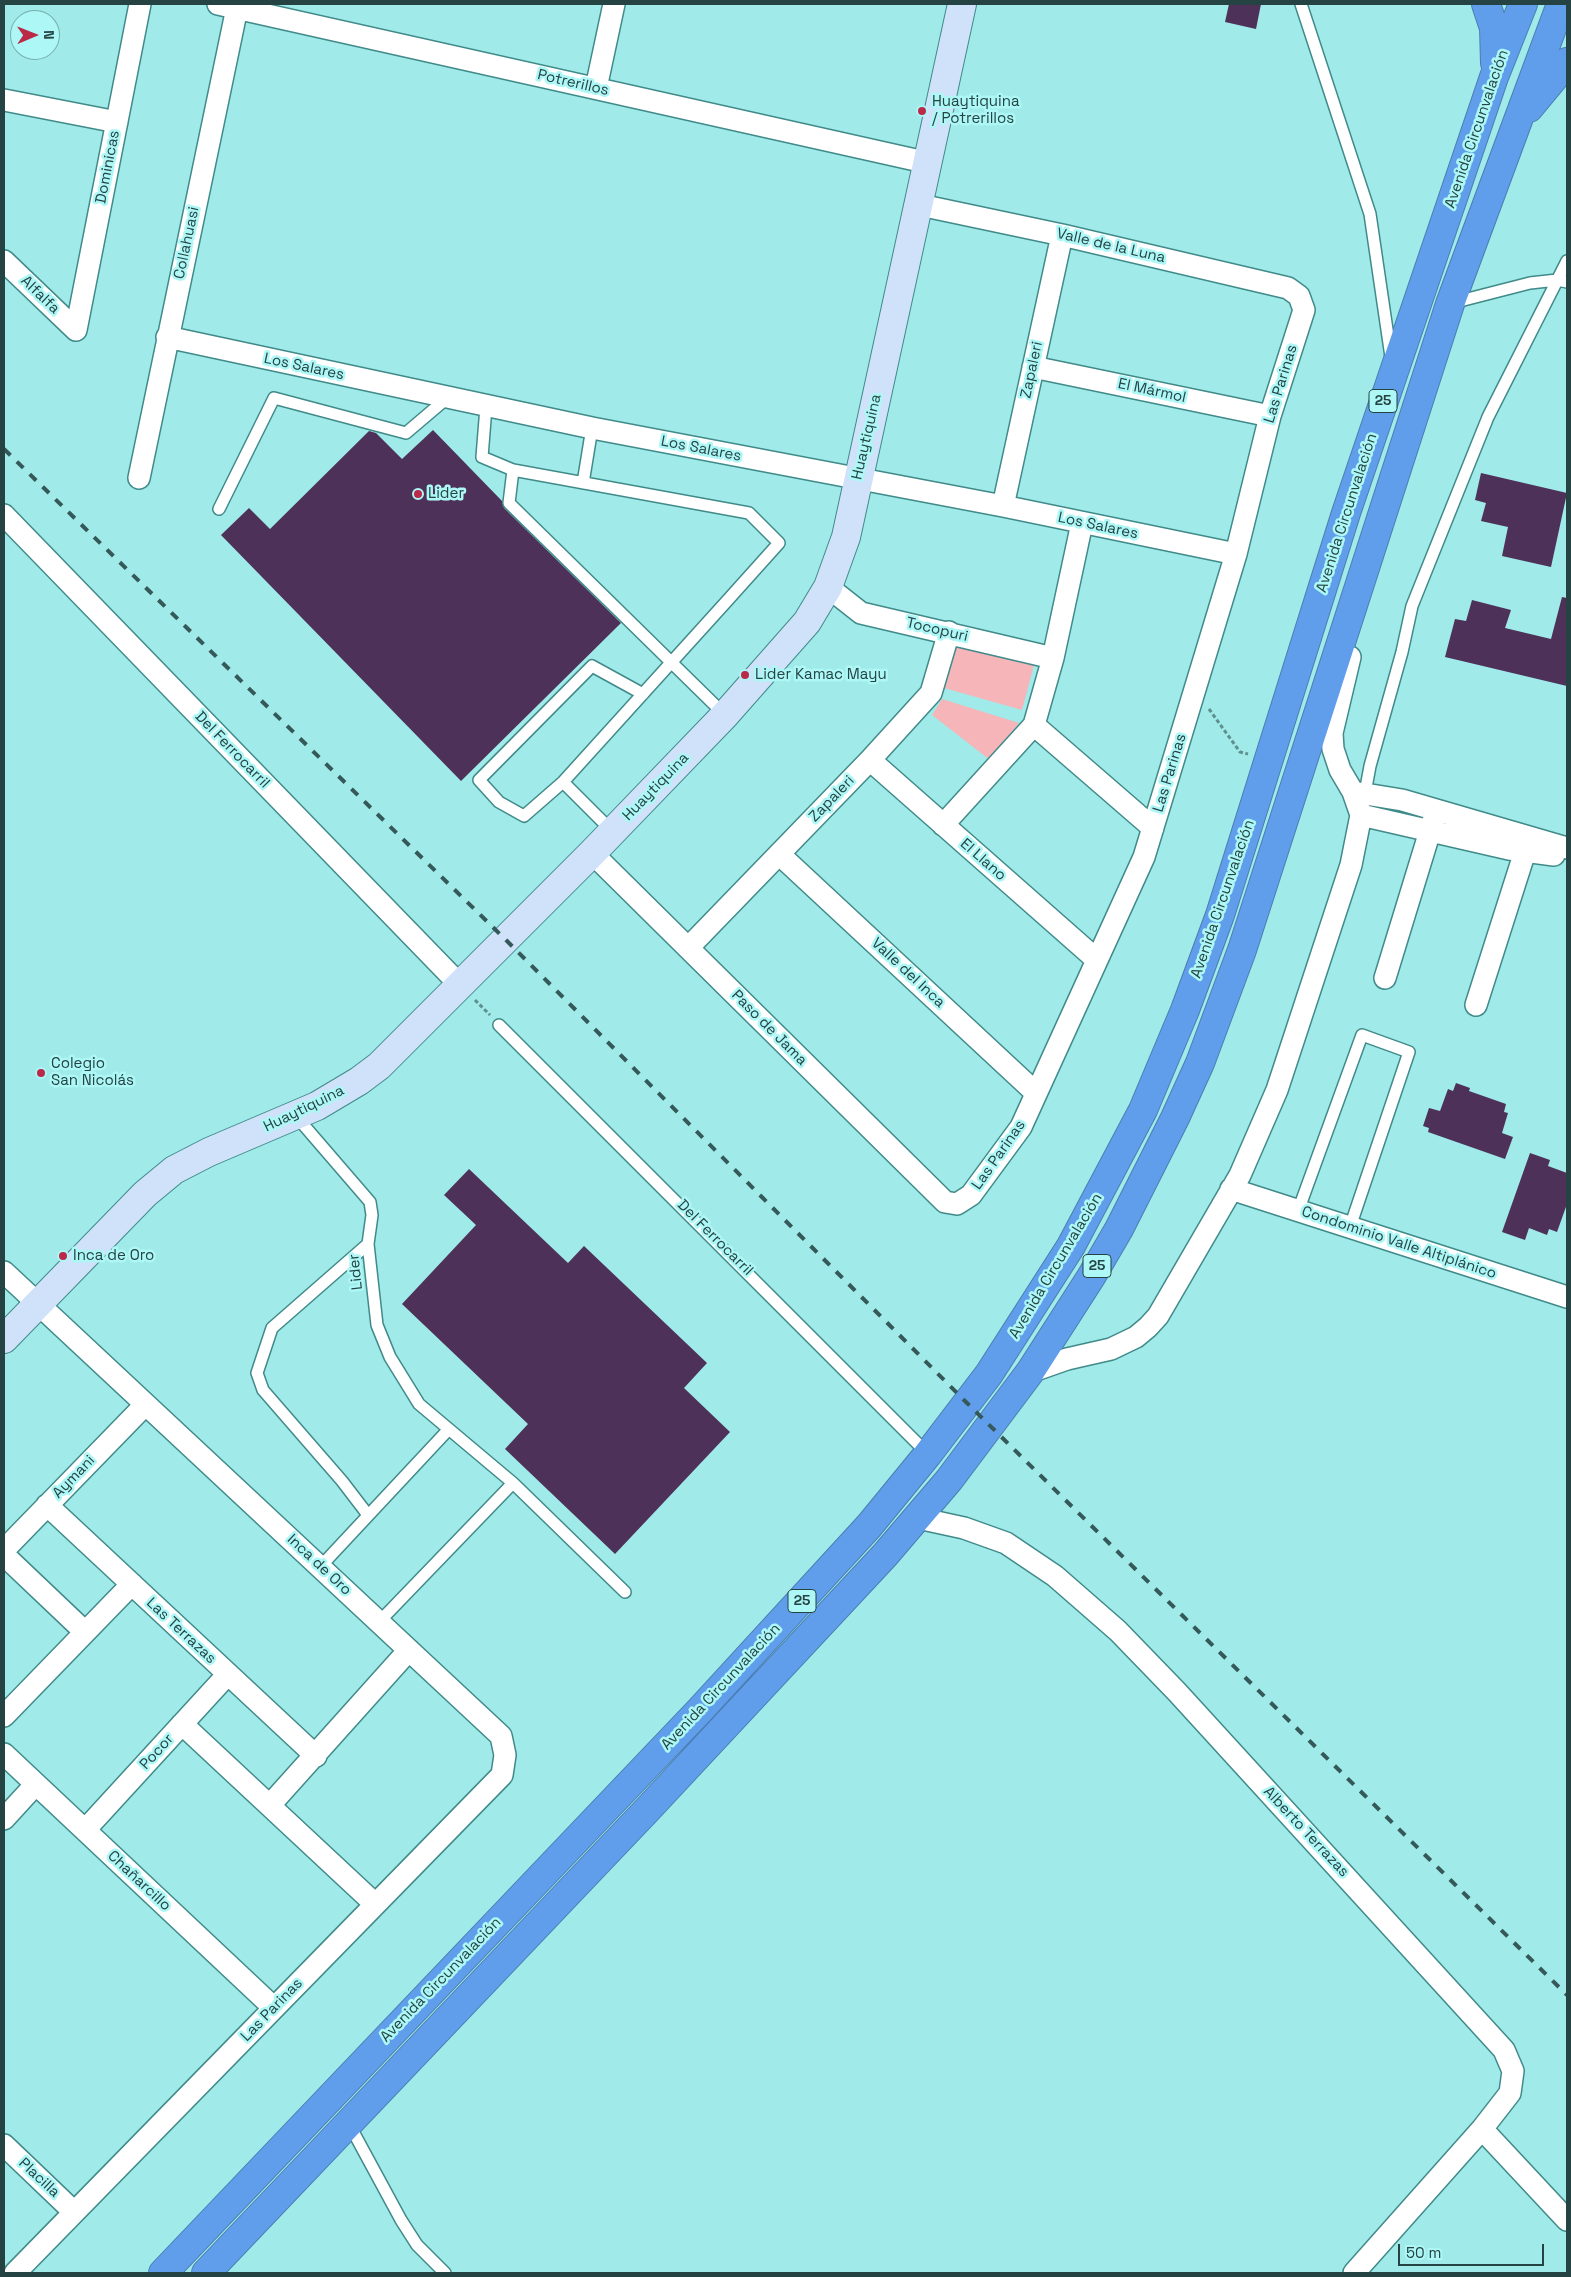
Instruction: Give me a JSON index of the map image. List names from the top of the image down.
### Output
{
  "streets": {
    "highway": ["Avenida Circunvalación", "25"],
    "street": [
      "Potrerillos",
      "Dominicas",
      "Collahuasi",
      "Valle de la Luna",
      "Alfalfa",
      "Los Salares",
      "Zapaleri",
      "Las Parinas",
      "El Mármol",
      "Huaytiquina",
      "Tocopuri",
      "Del Ferrocarril",
      "El Llano",
      "Valle del Inca",
      "Paso de Jama",
      "Condominio Valle Altiplánico",
      "Aymani",
      "Inca de Oro",
      "Las Terrazas",
      "Pocor",
      "Alberto Terrazas",
      "Chañarcillo",
      "Placilla"
    ],
    "lane": ["Lider"]
  },
  "crossings": [
    ["Potrerillos", "Collahuasi"],
    ["Potrerillos", "Huaytiquina"],
    ["Avenida Circunvalación", "Del Ferrocarril"],
    ["Avenida Circunvalación", "Alberto Terrazas"],
    ["Dominicas", "Alfalfa"],
    ["Collahuasi", "Los Salares"],
    ["Valle de la Luna", "Zapaleri"],
    ["Valle de la Luna", "Las Parinas"],
    ["Valle de la Luna", "Huaytiquina"],
    ["Los Salares", "Zapaleri"],
    ["Los Salares", "Las Parinas"],
    ["Los Salares", "Huaytiquina"],
    ["Zapaleri", "El Mármol"],
    ["Zapaleri", "Tocopuri"],
    ["Zapaleri", "El Llano"],
    ["Zapaleri", "Valle del Inca"],
    ["Zapaleri", "Paso de Jama"],
    ["Las Parinas", "El Mármol"],
    ["Las Parinas", "El Llano"],
    ["Las Parinas", "Valle del Inca"],
    ["Las Parinas", "Paso de Jama"],
    ["Las Parinas", "Inca de Oro"],
    ["Las Parinas", "Chañarcillo"],
    ["Las Parinas", "Placilla"],
    ["Huaytiquina", "Tocopuri"],
    ["Huaytiquina", "Del Ferrocarril"],
    ["Huaytiquina", "Paso de Jama"],
    ["Huaytiquina", "Lider"],
    ["Huaytiquina", "Inca de Oro"],
    ["Aymani", "Inca de Oro"],
    ["Aymani", "Las Terrazas"],
    ["Las Terrazas", "Pocor"],
    ["Pocor", "Chañarcillo"]
  ],
  "places": [
    "Huaytiquina / Potrerillos",
    "Lider",
    "Lider Kamac Mayu",
    "Colegio San Nicolás",
    "Inca de Oro"
  ],
  "scale_bar": "50 m",
  "north": "right"
}
